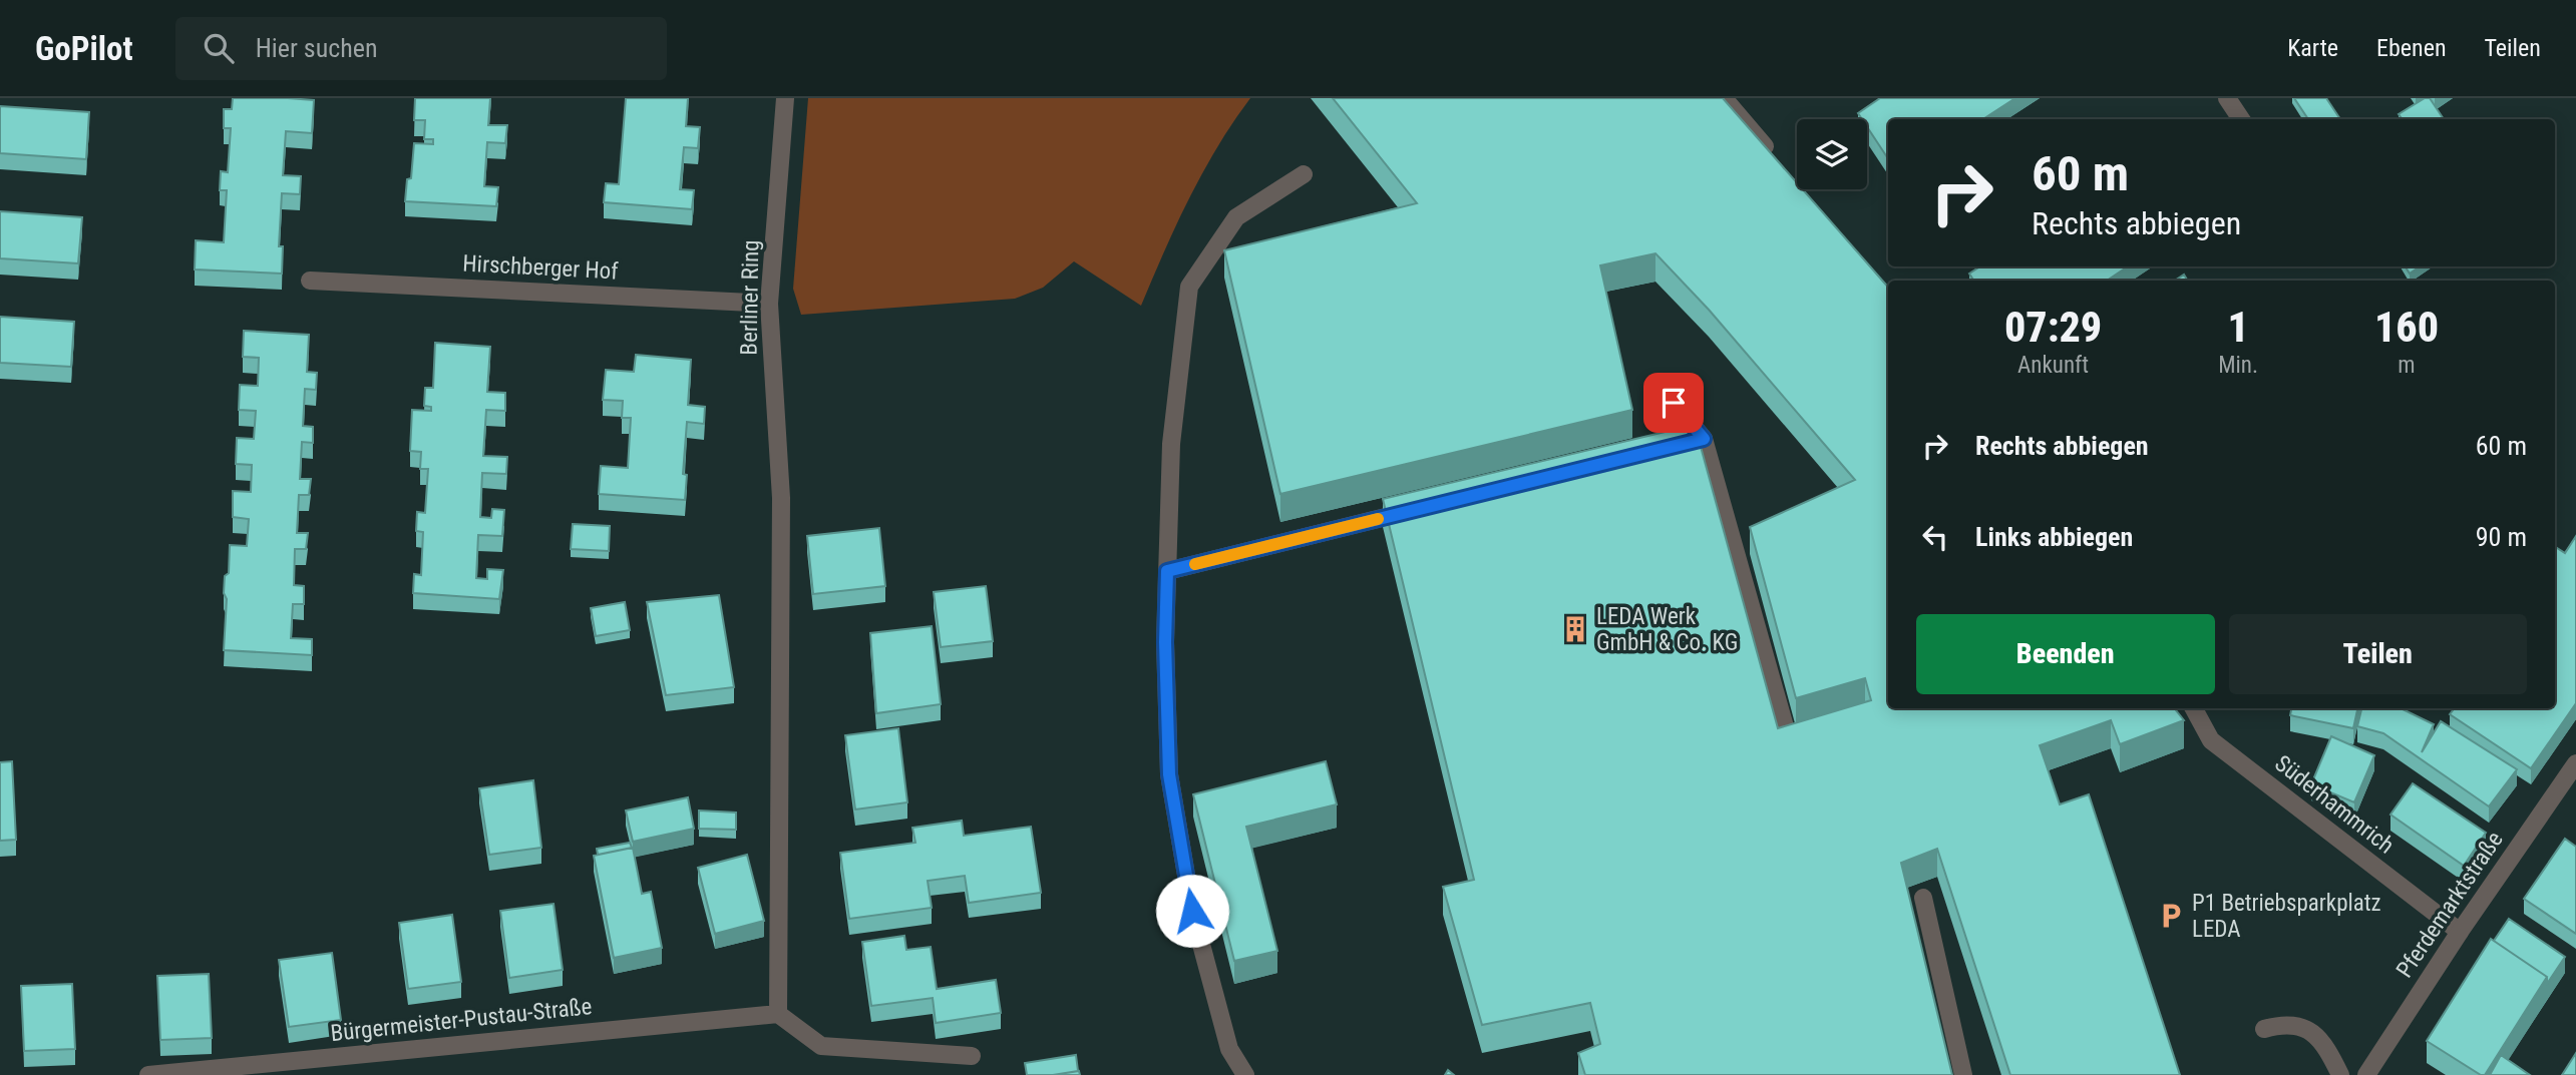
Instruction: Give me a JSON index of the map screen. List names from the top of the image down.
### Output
{
  "streets": {
    "street": [
      "Hirschberger Hof",
      "Berliner Ring",
      "Süderhammrich",
      "Pferdemarktstraße",
      "Bürgermeister-Pustau-Straße"
    ]
  },
  "crossings": [
    ["Hirschberger Hof", "Berliner Ring"],
    ["Berliner Ring", "Bürgermeister-Pustau-Straße"],
    ["Süderhammrich", "Pferdemarktstraße"]
  ],
  "places": {
    "building": ["LEDA Werk GmbH & Co. KG"],
    "parking": ["P1 Betriebsparkplatz LEDA"]
  },
  "page": {
    "header": "GoPilot",
    "search": "Hier suchen",
    "nav": ["Karte", "Ebenen", "Teilen"],
    "turn": ["60 m", "Rechts abbiegen"],
    "eta": [
      "07:29",
      "Ankunft",
      "1",
      "Min.",
      "160",
      "m"
    ],
    "list": [
      {
        "name": "Rechts abbiegen",
        "value": "60 m"
      },
      {
        "name": "Links abbiegen",
        "value": "90 m"
      }
    ],
    "buttons": ["Beenden", "Teilen"]
  }
}
